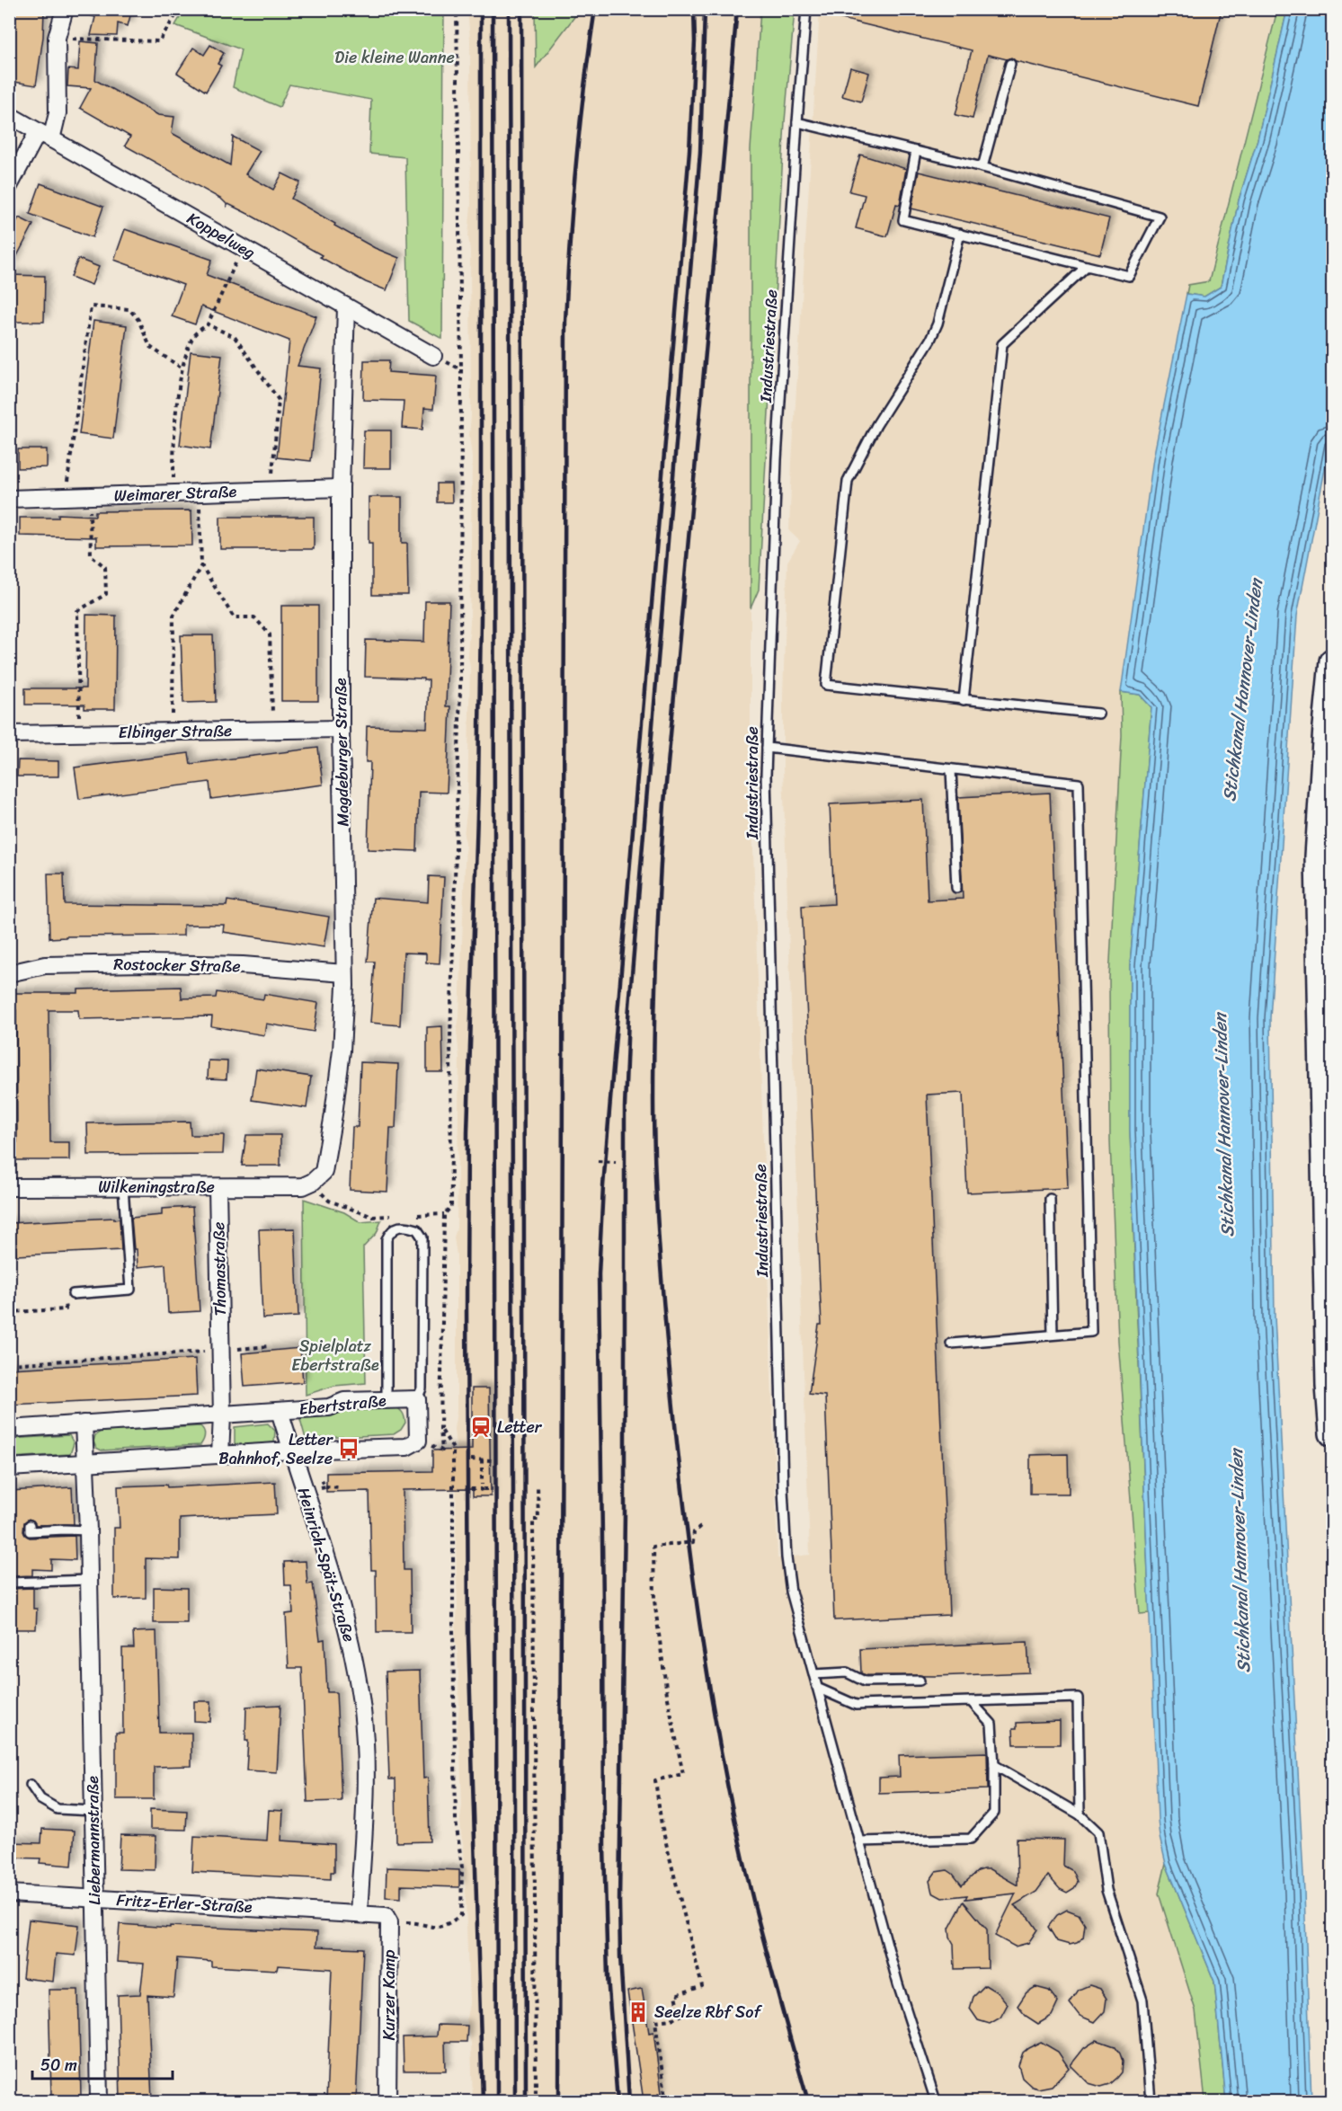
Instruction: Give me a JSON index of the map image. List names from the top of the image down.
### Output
{
  "streets": {
    "street": [
      "Koppelweg",
      "Weimarer Straße",
      "Elbinger Straße",
      "Magdeburger Straße",
      "Rostocker Straße",
      "Wilkeningstraße",
      "Thomastraße",
      "Ebertstraße",
      "Heinrich-Spät-Straße",
      "Liebermannstraße",
      "Fritz-Erler-Straße",
      "Kurzer Kamp"
    ],
    "lane": ["Industriestraße"]
  },
  "crossings": [
    ["Koppelweg", "Magdeburger Straße"],
    ["Weimarer Straße", "Magdeburger Straße"],
    ["Elbinger Straße", "Magdeburger Straße"],
    ["Magdeburger Straße", "Rostocker Straße"],
    ["Magdeburger Straße", "Wilkeningstraße"],
    ["Wilkeningstraße", "Thomastraße"],
    ["Thomastraße", "Ebertstraße"],
    ["Ebertstraße", "Heinrich-Spät-Straße"],
    ["Ebertstraße", "Liebermannstraße"],
    ["Heinrich-Spät-Straße", "Fritz-Erler-Straße"],
    ["Liebermannstraße", "Fritz-Erler-Straße"]
  ],
  "water": ["Stichkanal Hannover-Linden"],
  "parks": ["Die kleine Wanne", "Spielplatz Ebertstraße"],
  "places": {
    "station": ["Letter"],
    "bus stop": ["Letter Bahnhof, Seelze"],
    "building": ["Seelze Rbf Sof"]
  },
  "scale_bar": "50 m"
}
